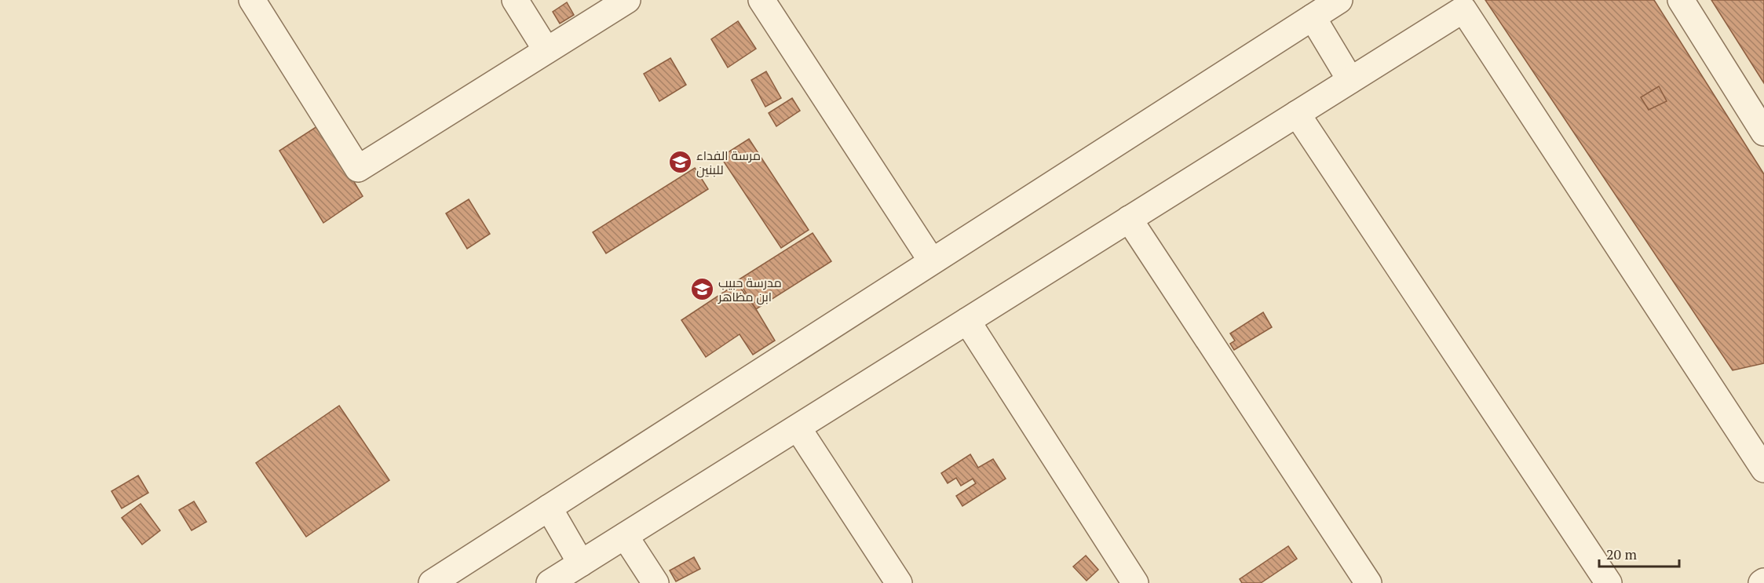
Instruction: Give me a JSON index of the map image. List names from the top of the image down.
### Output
{
  "places": {
    "school or university": ["مرسة الفداء للبنين", "مدرسة حبيب ابن مظاهر"]
  },
  "scale_bar": "20 m"
}
